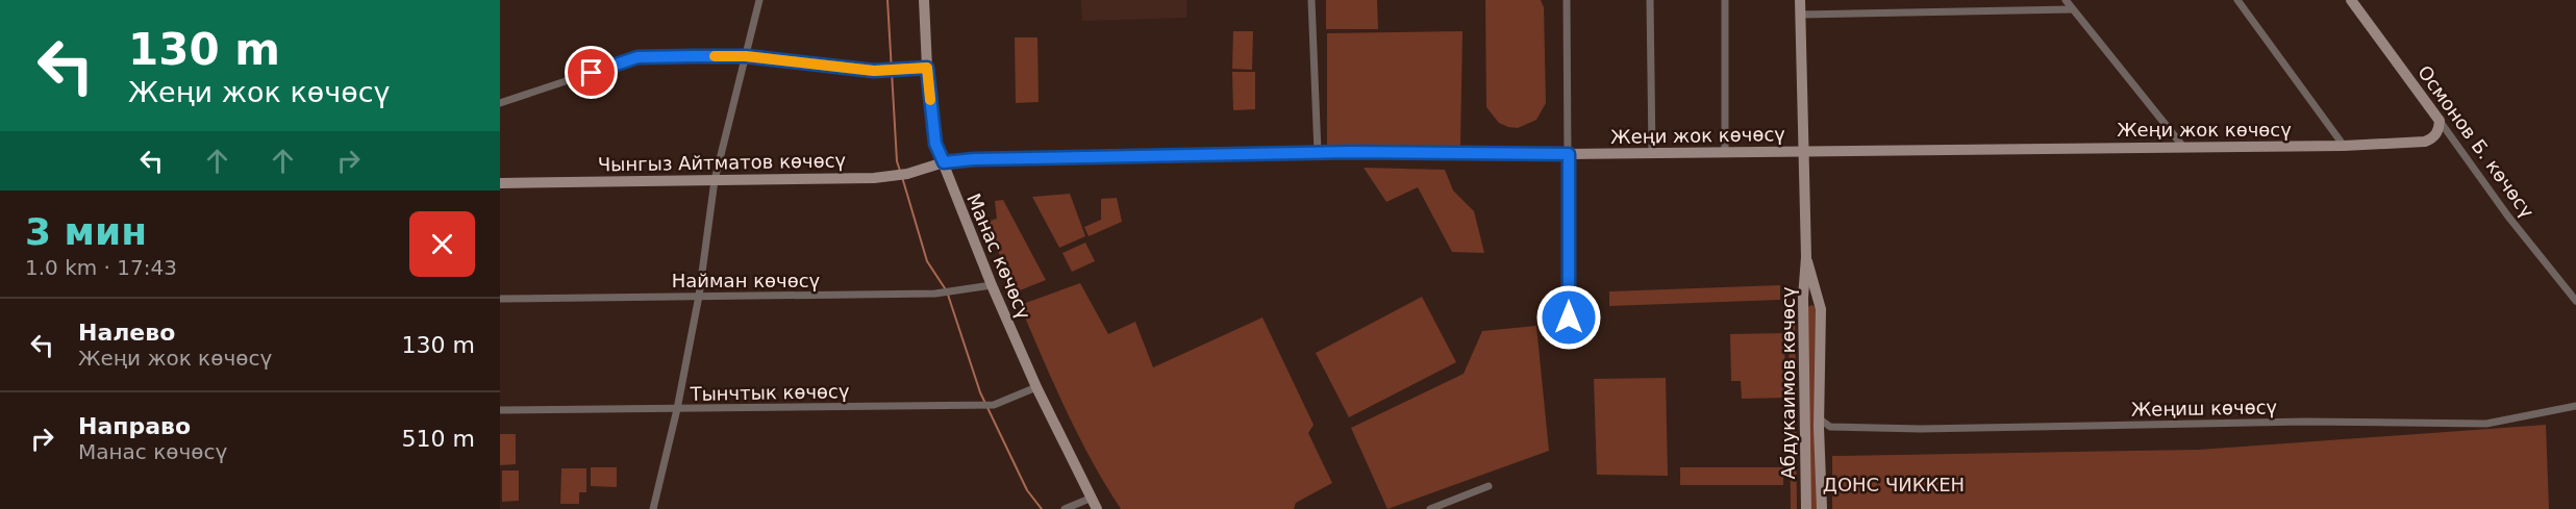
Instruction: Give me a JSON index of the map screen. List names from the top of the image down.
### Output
{
  "streets": {
    "main road": [
      "Жеңи жок көчөсү",
      "Осмонов Б. көчөсү",
      "Чынгыз Айтматов көчөсү",
      "Манас көчөсү",
      "Абдукаимов көчөсү"
    ],
    "street": ["Найман көчөсү", "Тынчтык көчөсү", "Жеңиш көчөсү"]
  },
  "crossings": [
    ["Жеңи жок көчөсү", "Осмонов Б. көчөсү"],
    ["Жеңи жок көчөсү", "Чынгыз Айтматов көчөсү"],
    ["Жеңи жок көчөсү", "Манас көчөсү"],
    ["Жеңи жок көчөсү", "Абдукаимов көчөсү"],
    ["Чынгыз Айтматов көчөсү", "Манас көчөсү"],
    ["Манас көчөсү", "Найман көчөсү"],
    ["Манас көчөсү", "Тынчтык көчөсү"]
  ],
  "parks": ["ДОНС ЧИККЕН"],
  "page": {
    "turn": ["130 m", "Жеңи жок көчөсү"],
    "heading": ["3 мин", "1.0 km · 17:43"],
    "list": [
      {
        "name": "Налево",
        "note": "Жеңи жок көчөсү",
        "value": "130 m"
      },
      {
        "name": "Направо",
        "note": "Манас көчөсү",
        "value": "510 m"
      }
    ]
  }
}
